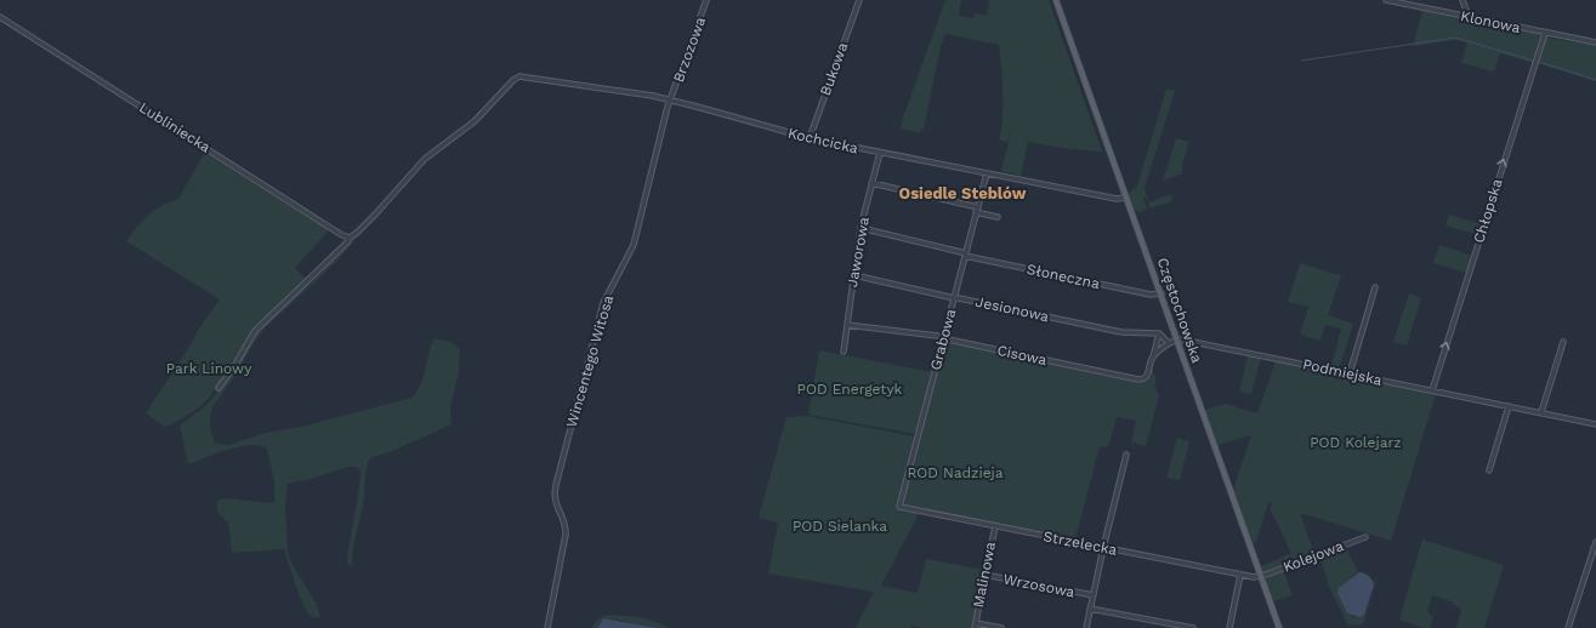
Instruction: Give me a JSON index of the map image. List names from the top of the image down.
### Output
{
  "streets": {
    "main road": ["Częstochowska"],
    "street": [
      "Klonowa",
      "Brzozowa",
      "Bukowa",
      "Lubliniecka",
      "Kochcicka",
      "Chłopska",
      "Jaworowa",
      "Słoneczna",
      "Jesionowa",
      "Grabowa",
      "Cisowa",
      "Wincentego Witosa",
      "Podmiejska",
      "Strzelecka",
      "Kolejowa",
      "Malinowa",
      "Wrzosowa"
    ]
  },
  "crossings": [
    ["Klonowa", "Chłopska"],
    ["Brzozowa", "Kochcicka"],
    ["Brzozowa", "Wincentego Witosa"],
    ["Bukowa", "Kochcicka"],
    ["Lubliniecka", "Kochcicka"],
    ["Kochcicka", "Jaworowa"],
    ["Kochcicka", "Częstochowska"],
    ["Kochcicka", "Grabowa"],
    ["Kochcicka", "Wincentego Witosa"],
    ["Chłopska", "Podmiejska"],
    ["Jaworowa", "Słoneczna"],
    ["Jaworowa", "Jesionowa"],
    ["Jaworowa", "Cisowa"],
    ["Słoneczna", "Częstochowska"],
    ["Słoneczna", "Grabowa"],
    ["Jesionowa", "Grabowa"],
    ["Częstochowska", "Cisowa"],
    ["Częstochowska", "Podmiejska"],
    ["Częstochowska", "Strzelecka"],
    ["Częstochowska", "Kolejowa"],
    ["Grabowa", "Cisowa"],
    ["Grabowa", "Strzelecka"],
    ["Cisowa", "Podmiejska"],
    ["Strzelecka", "Kolejowa"],
    ["Strzelecka", "Malinowa"],
    ["Malinowa", "Wrzosowa"]
  ],
  "one_way": ["Chłopska"],
  "districts": ["Osiedle Steblów"],
  "parks": [
    "Park Linowy",
    "POD Energetyk",
    "POD Kolejarz",
    "ROD Nadzieja",
    "POD Sielanka"
  ]
}
